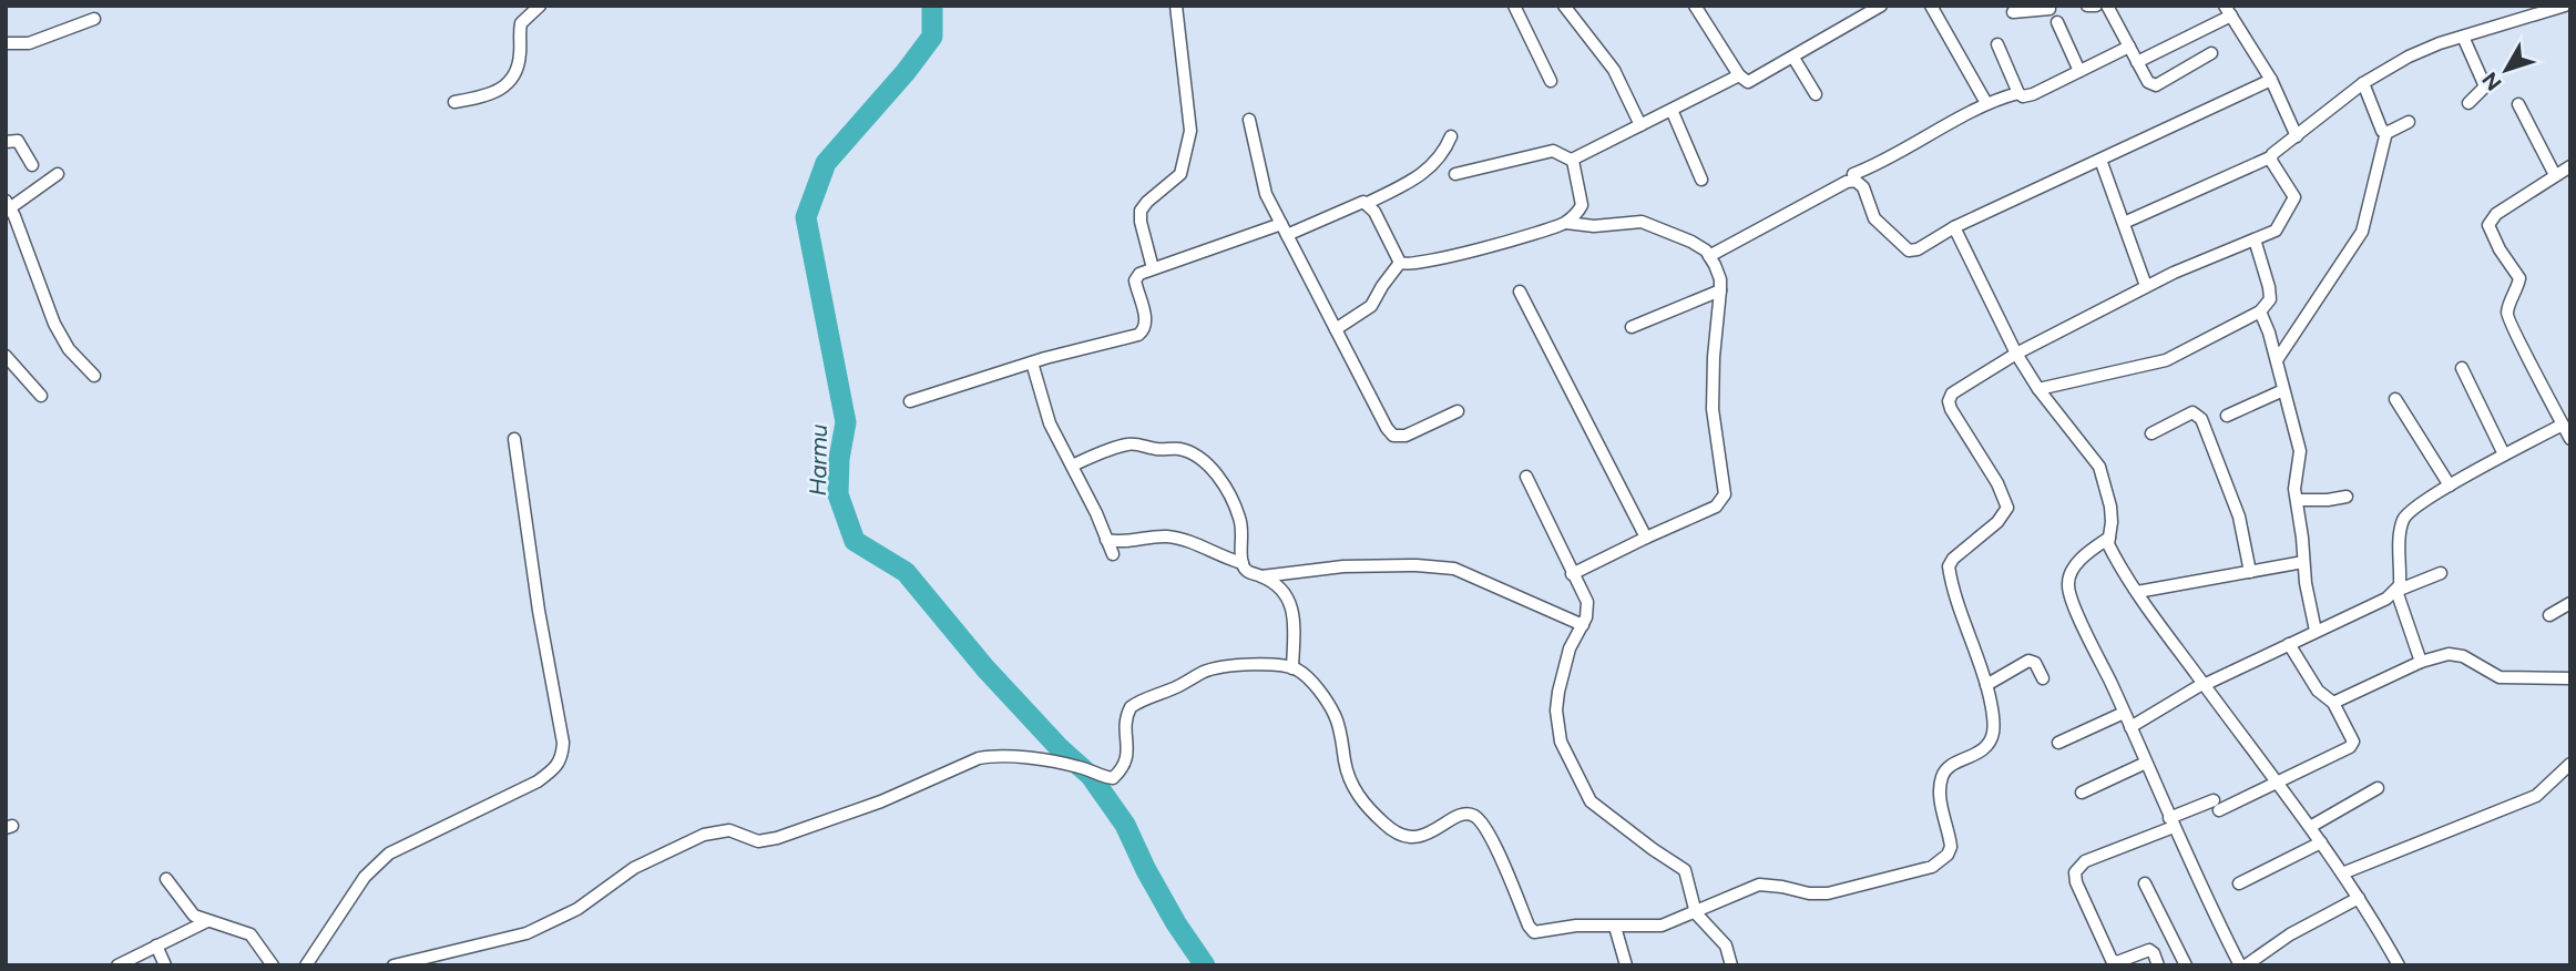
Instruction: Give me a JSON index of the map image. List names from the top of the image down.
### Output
{
  "water": ["Harmu"],
  "north": "bottom left"
}
